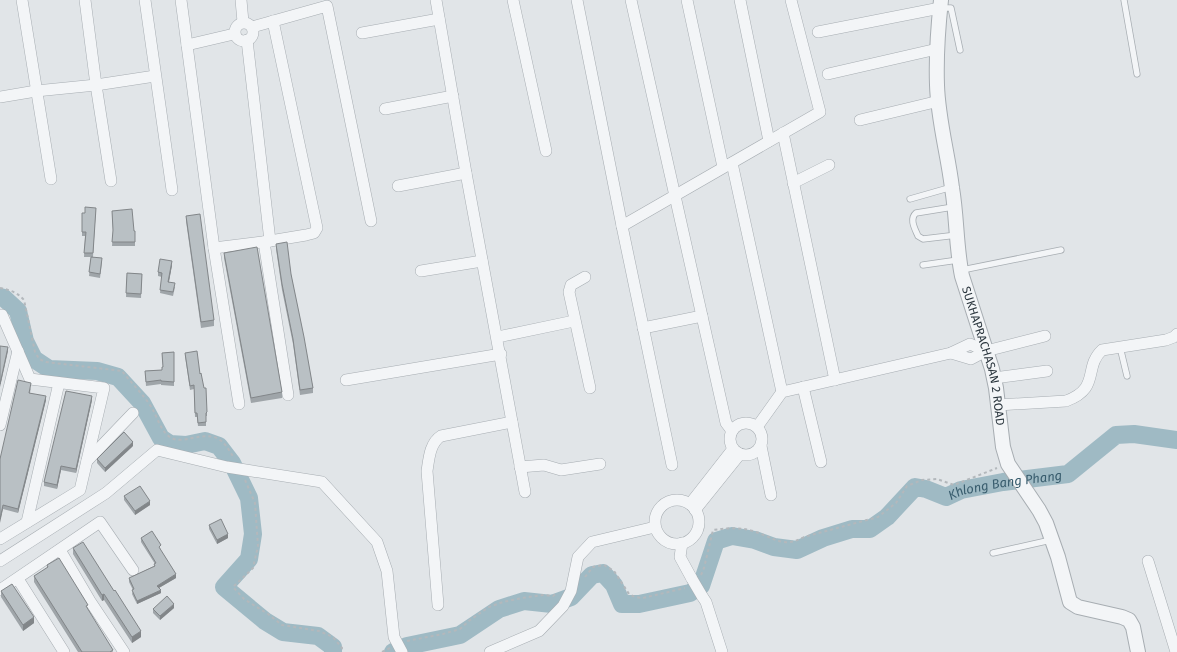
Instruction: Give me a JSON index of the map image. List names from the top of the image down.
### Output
{
  "streets": {
    "street": ["SUKHAPRACHASAN 2 ROAD"]
  },
  "water": ["Khlong Bang Phang"]
}
